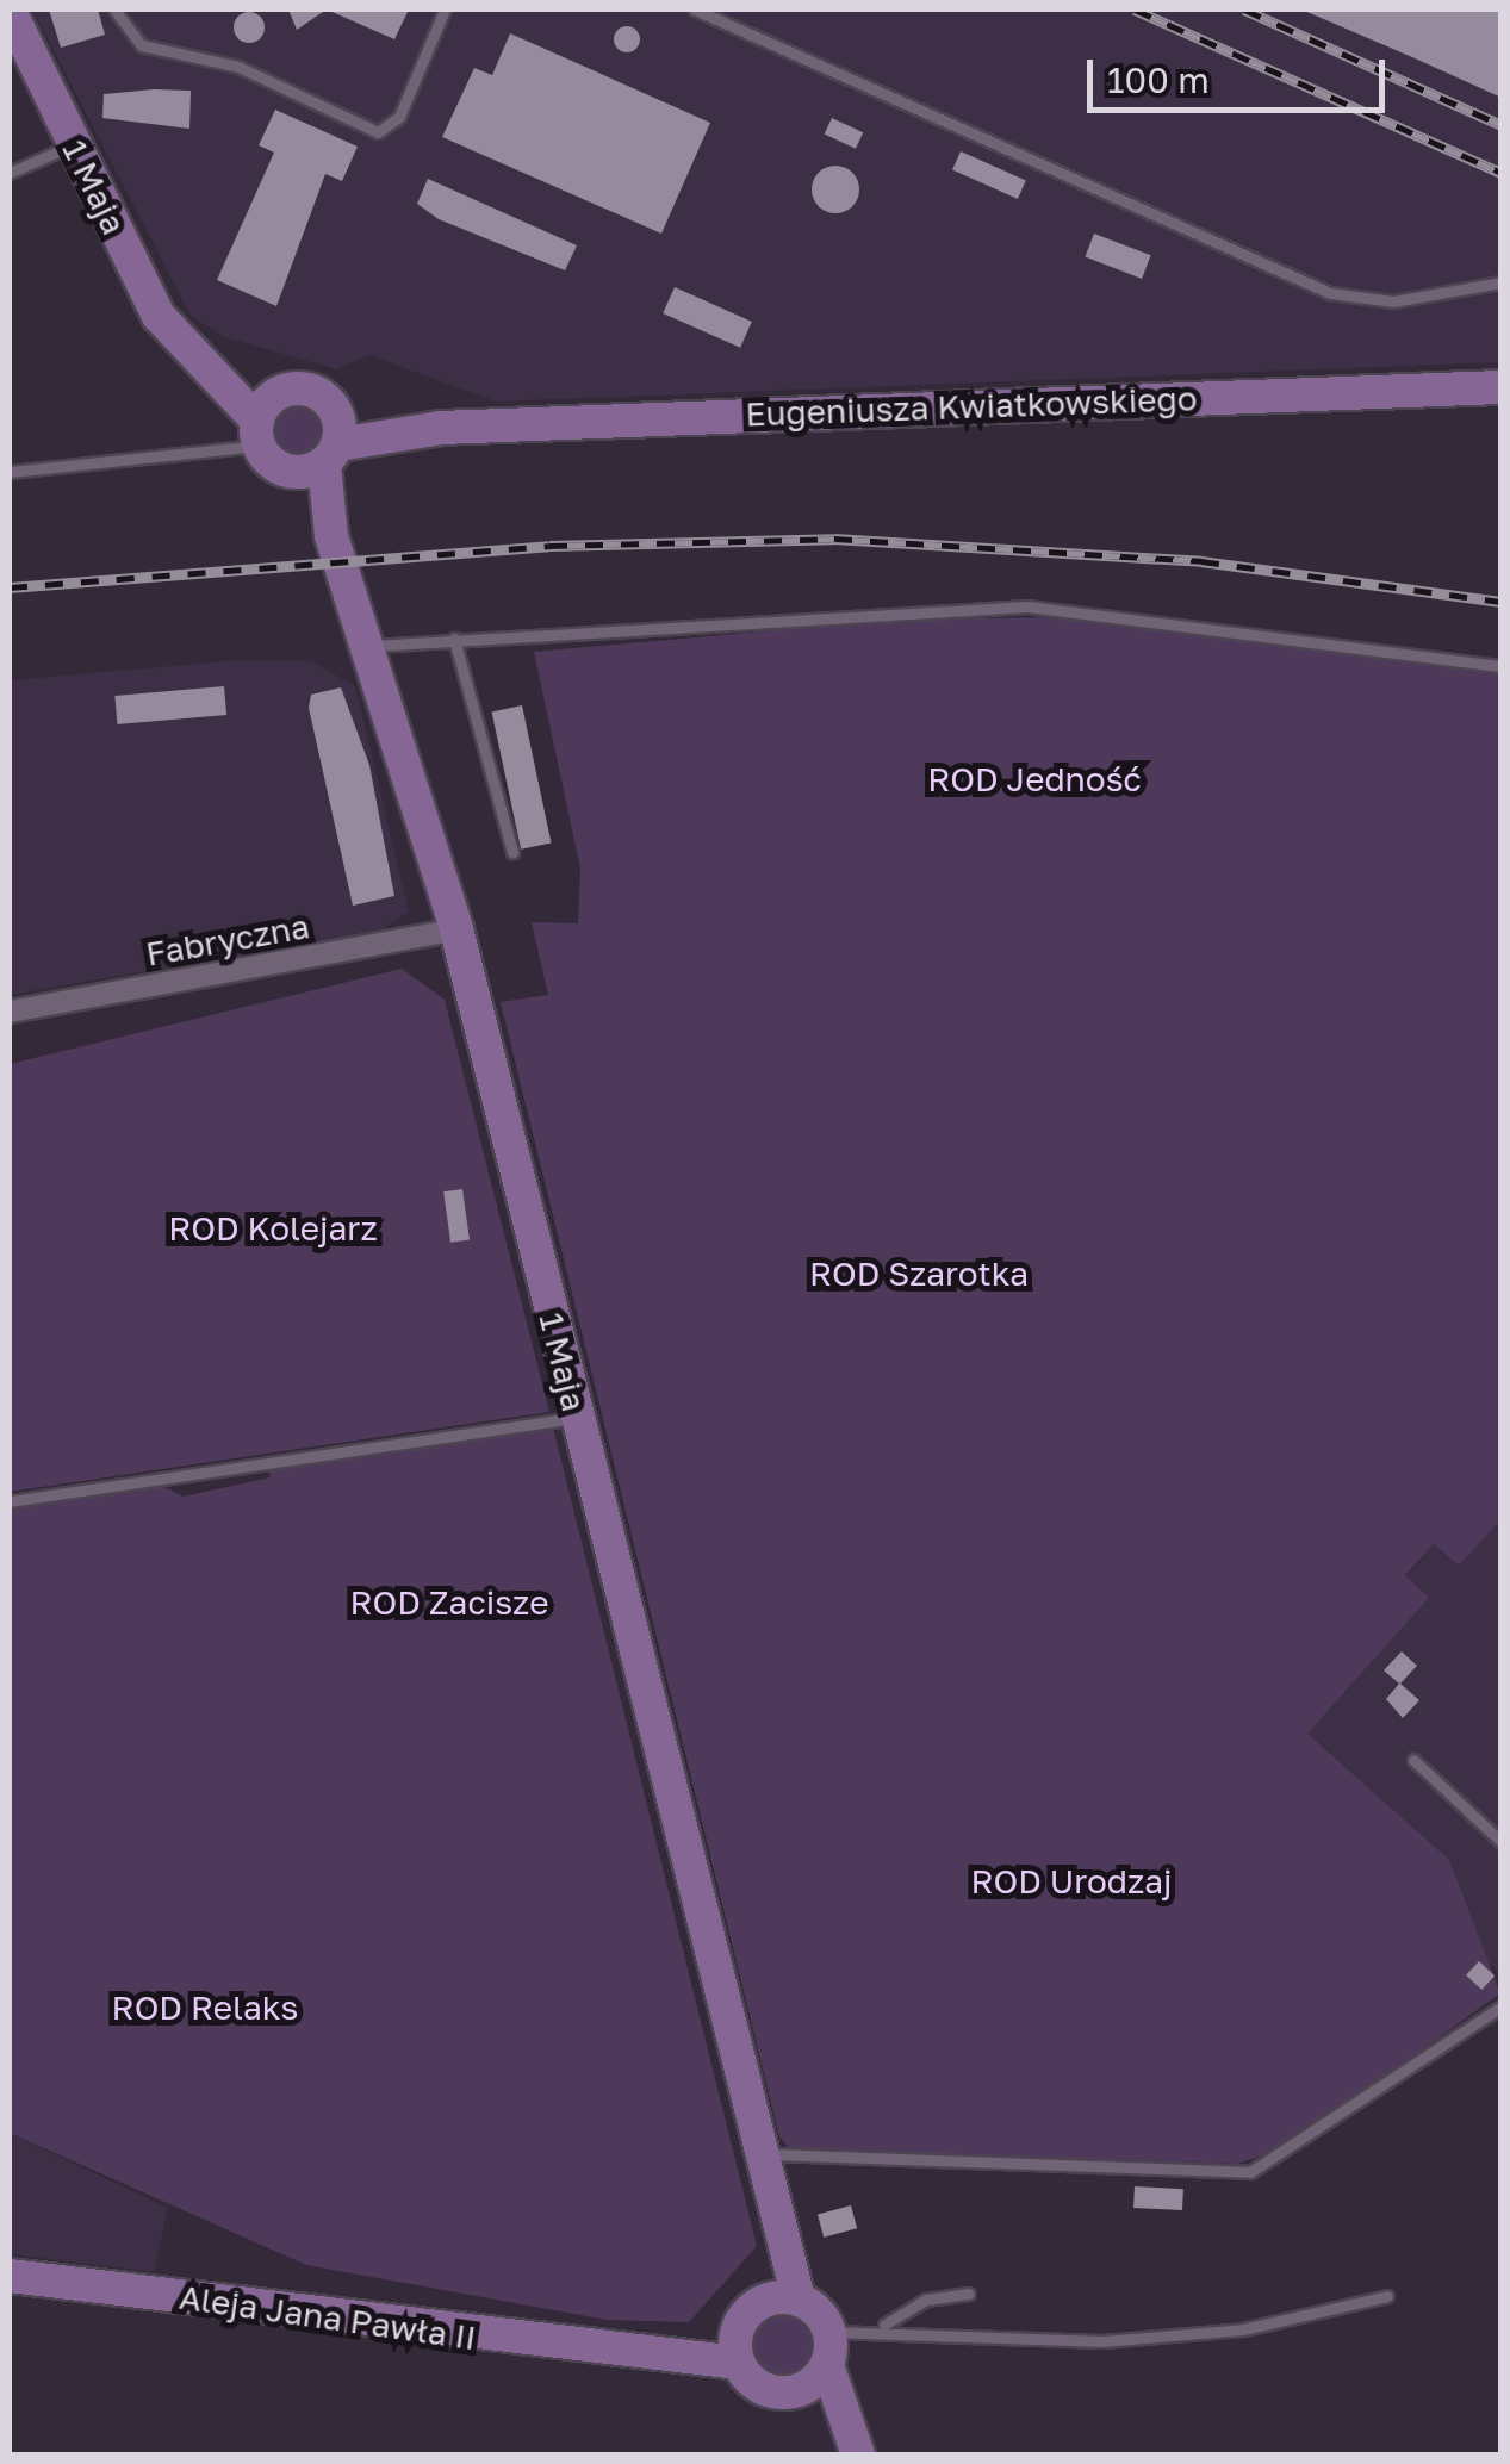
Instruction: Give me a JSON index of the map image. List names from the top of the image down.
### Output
{
  "streets": {
    "street": [
      "1 Maja",
      "Eugeniusza Kwiatkowskiego",
      "Fabryczna",
      "Aleja Jana Pawła II"
    ]
  },
  "crossings": [
    ["1 Maja", "Eugeniusza Kwiatkowskiego"],
    ["1 Maja", "Fabryczna"],
    ["1 Maja", "Aleja Jana Pawła II"]
  ],
  "parks": [
    "ROD Jedność",
    "ROD Kolejarz",
    "ROD Szarotka",
    "ROD Zacisze",
    "ROD Urodzaj",
    "ROD Relaks"
  ],
  "scale_bar": "100 m"
}
